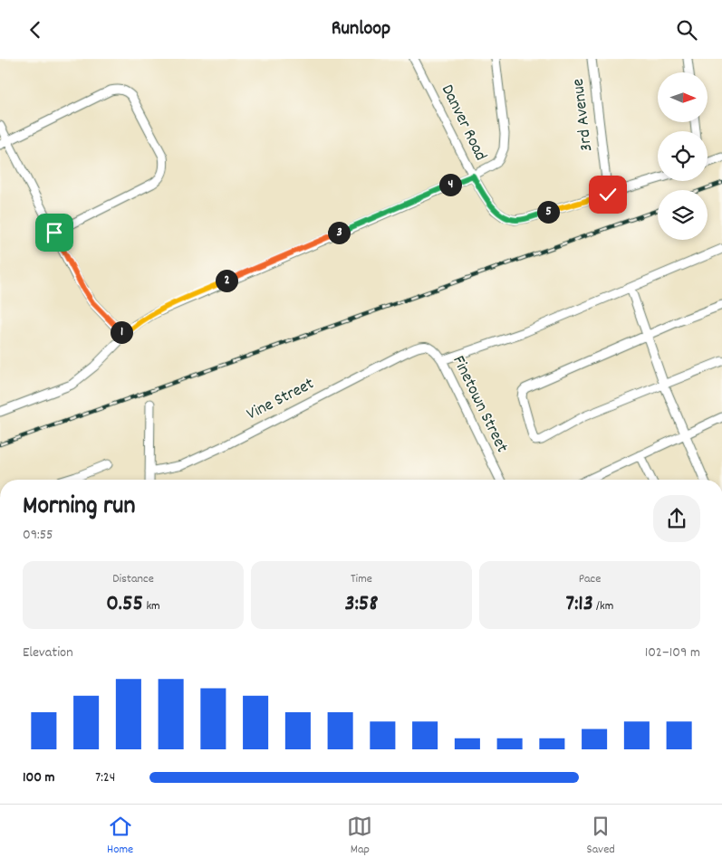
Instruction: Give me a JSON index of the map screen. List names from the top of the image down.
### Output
{
  "streets": {
    "street": [
      "3rd Avenue",
      "Danver Road",
      "Vine Street",
      "Finetown Street"
    ]
  },
  "crossings": [
    ["3rd Avenue", "Danver Road"],
    ["Vine Street", "Finetown Street"]
  ],
  "north": "right",
  "page": {
    "header": "Runloop",
    "pins": [
      "4",
      "5",
      "3",
      "2",
      "1"
    ],
    "heading": ["Morning run", "09:55"],
    "stats": [
      ["Distance", "0.55 km"],
      ["Time", "3:58"],
      ["Pace", "7:13 /km"]
    ],
    "chart": ["Elevation", "102–109 m"],
    "list": [
      {
        "name": "100 m",
        "note": "7:24"
      }
    ],
    "tabs": ["Home", "Map", "Saved"]
  }
}
